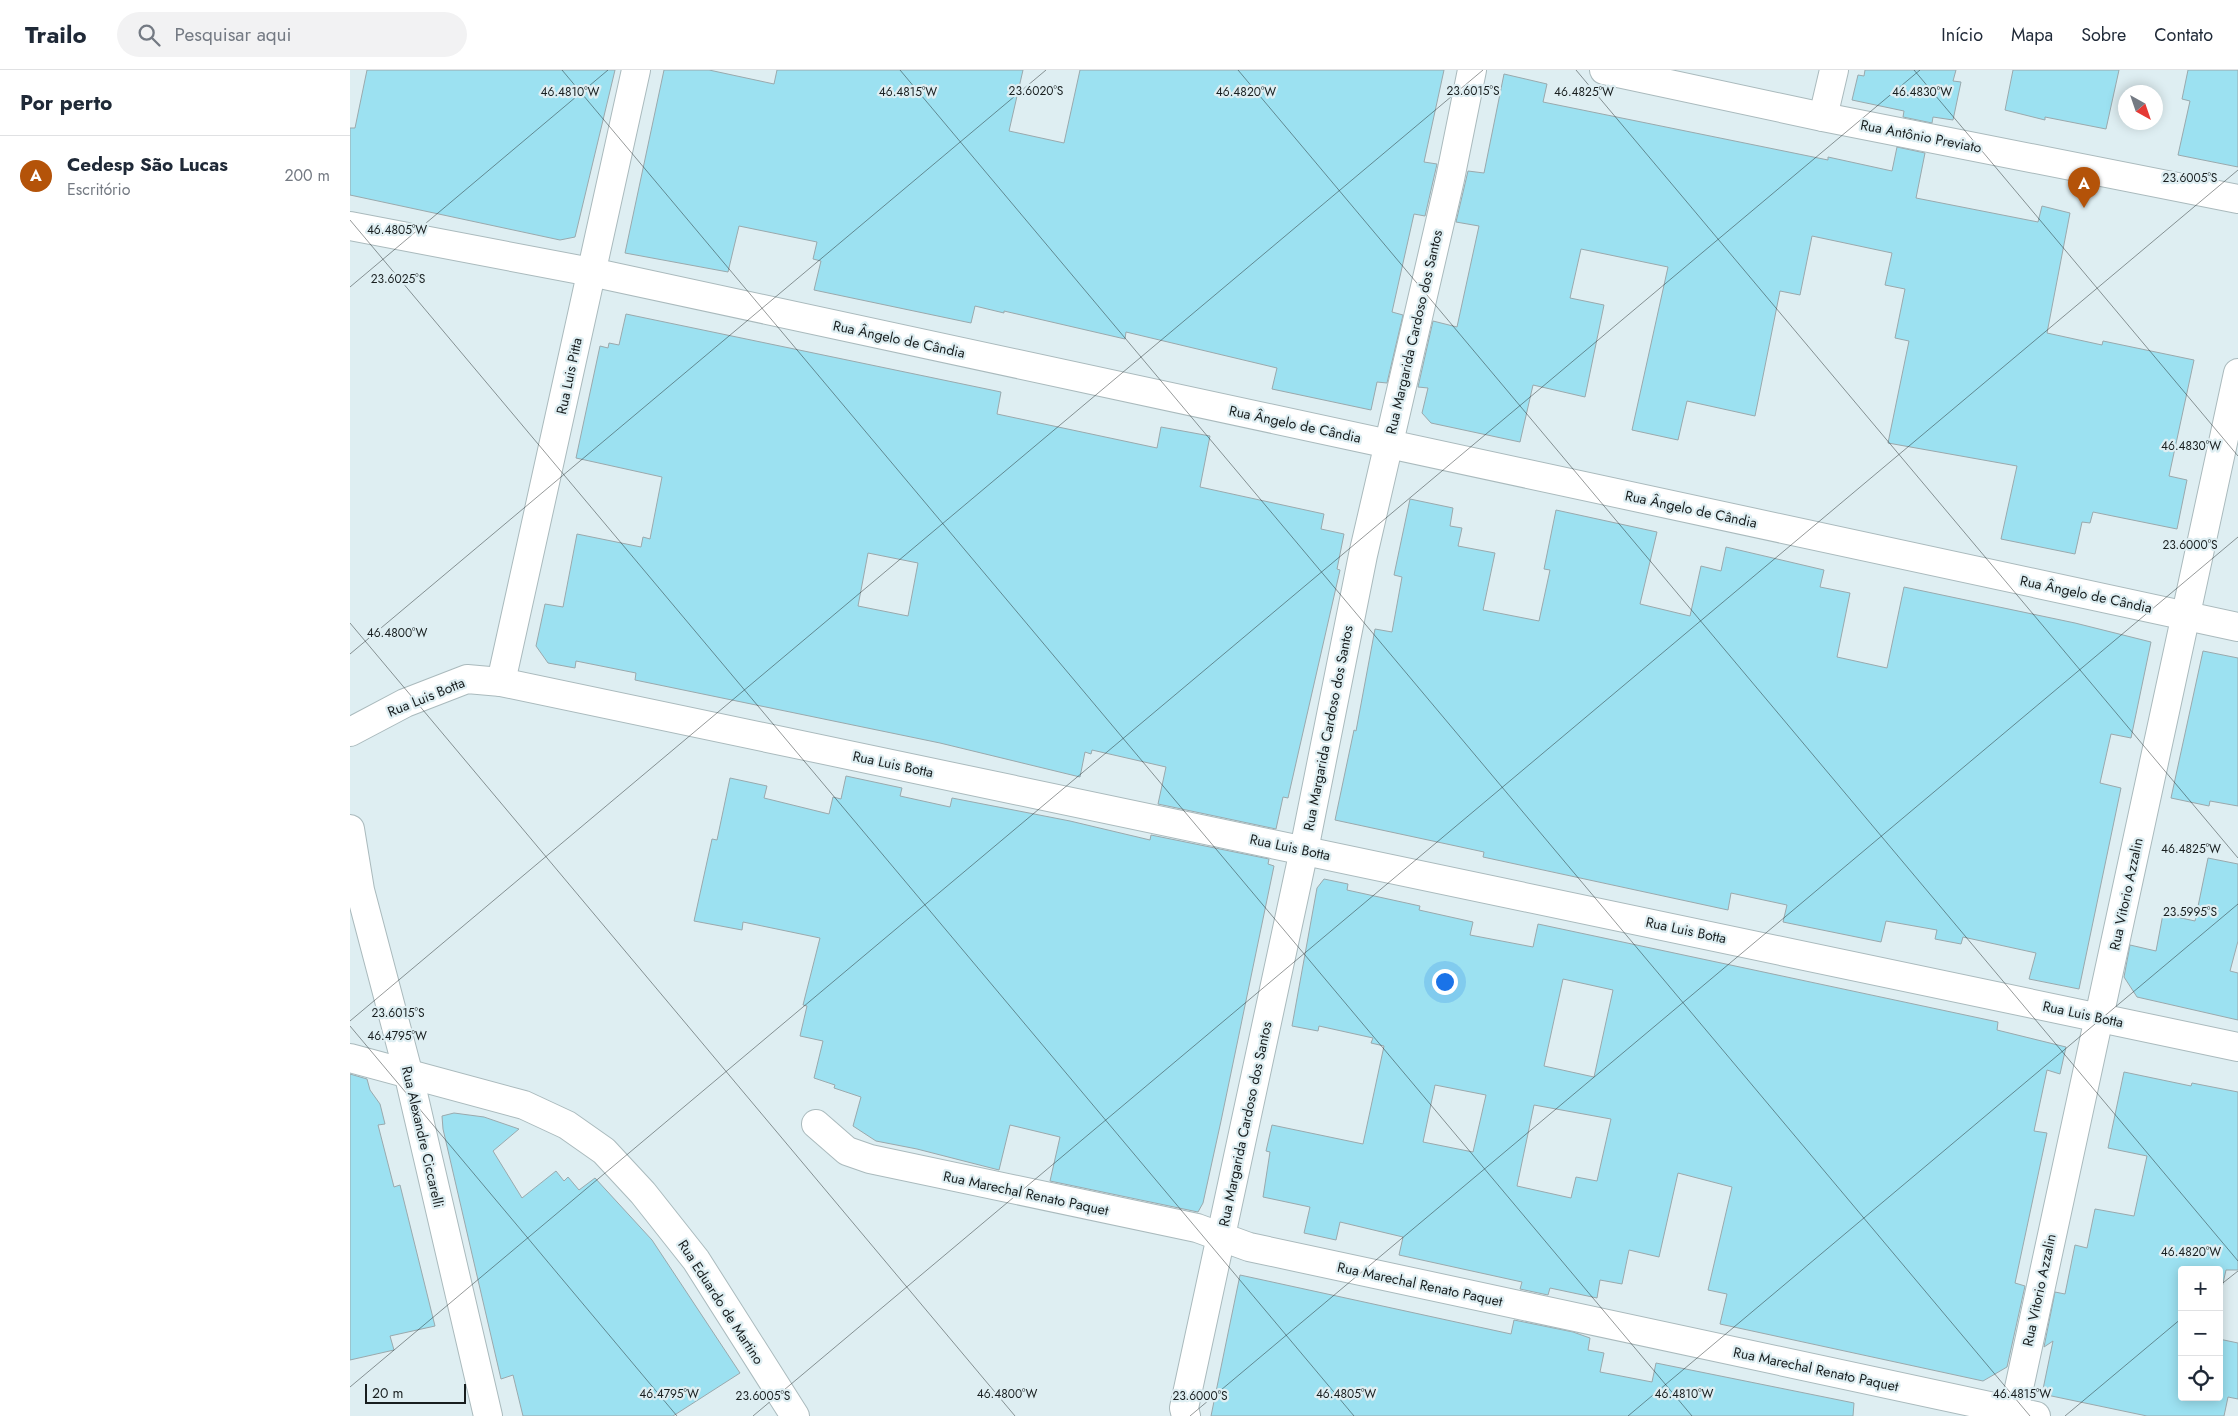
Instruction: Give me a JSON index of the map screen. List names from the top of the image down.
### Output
{
  "streets": {
    "street": [
      "Rua Antônio Previato",
      "Rua Margarida Cardoso dos Santos",
      "Rua Ângelo de Cândia",
      "Rua Luis Pitta",
      "Rua Luis Botta",
      "Rua Vitorio Azzalin",
      "Rua Alexandre Ciccarelli",
      "Rua Marechal Renato Paquet",
      "Rua Eduardo de Martino"
    ]
  },
  "crossings": [
    ["Rua Margarida Cardoso dos Santos", "Rua Ângelo de Cândia"],
    ["Rua Margarida Cardoso dos Santos", "Rua Luis Botta"],
    ["Rua Margarida Cardoso dos Santos", "Rua Marechal Renato Paquet"],
    ["Rua Ângelo de Cândia", "Rua Luis Pitta"],
    ["Rua Ângelo de Cândia", "Rua Vitorio Azzalin"],
    ["Rua Luis Pitta", "Rua Luis Botta"],
    ["Rua Luis Botta", "Rua Vitorio Azzalin"],
    ["Rua Vitorio Azzalin", "Rua Marechal Renato Paquet"],
    ["Rua Alexandre Ciccarelli", "Rua Eduardo de Martino"]
  ],
  "scale_bar": "20 m",
  "north": "bottom right",
  "page": {
    "header": "Trailo",
    "search": "Pesquisar aqui",
    "nav": [
      "Início",
      "Mapa",
      "Sobre",
      "Contato"
    ],
    "heading": "Por perto",
    "list": [
      {
        "mark": "A",
        "name": "Cedesp São Lucas",
        "note": "Escritório",
        "value": "200 m"
      }
    ],
    "pins": "A",
    "map_buttons": ["+", "−"],
    "scale": "20 m"
  },
  "coordinates": [
    "23.6020°S",
    "23.6015°S",
    "46.4815°W",
    "46.4825°W",
    "46.4830°W",
    "46.4810°W",
    "46.4820°W",
    "23.6005°S",
    "46.4805°W",
    "23.6025°S",
    "23.6000°S",
    "46.4800°W",
    "23.5995°S",
    "46.4795°W"
  ]
}
